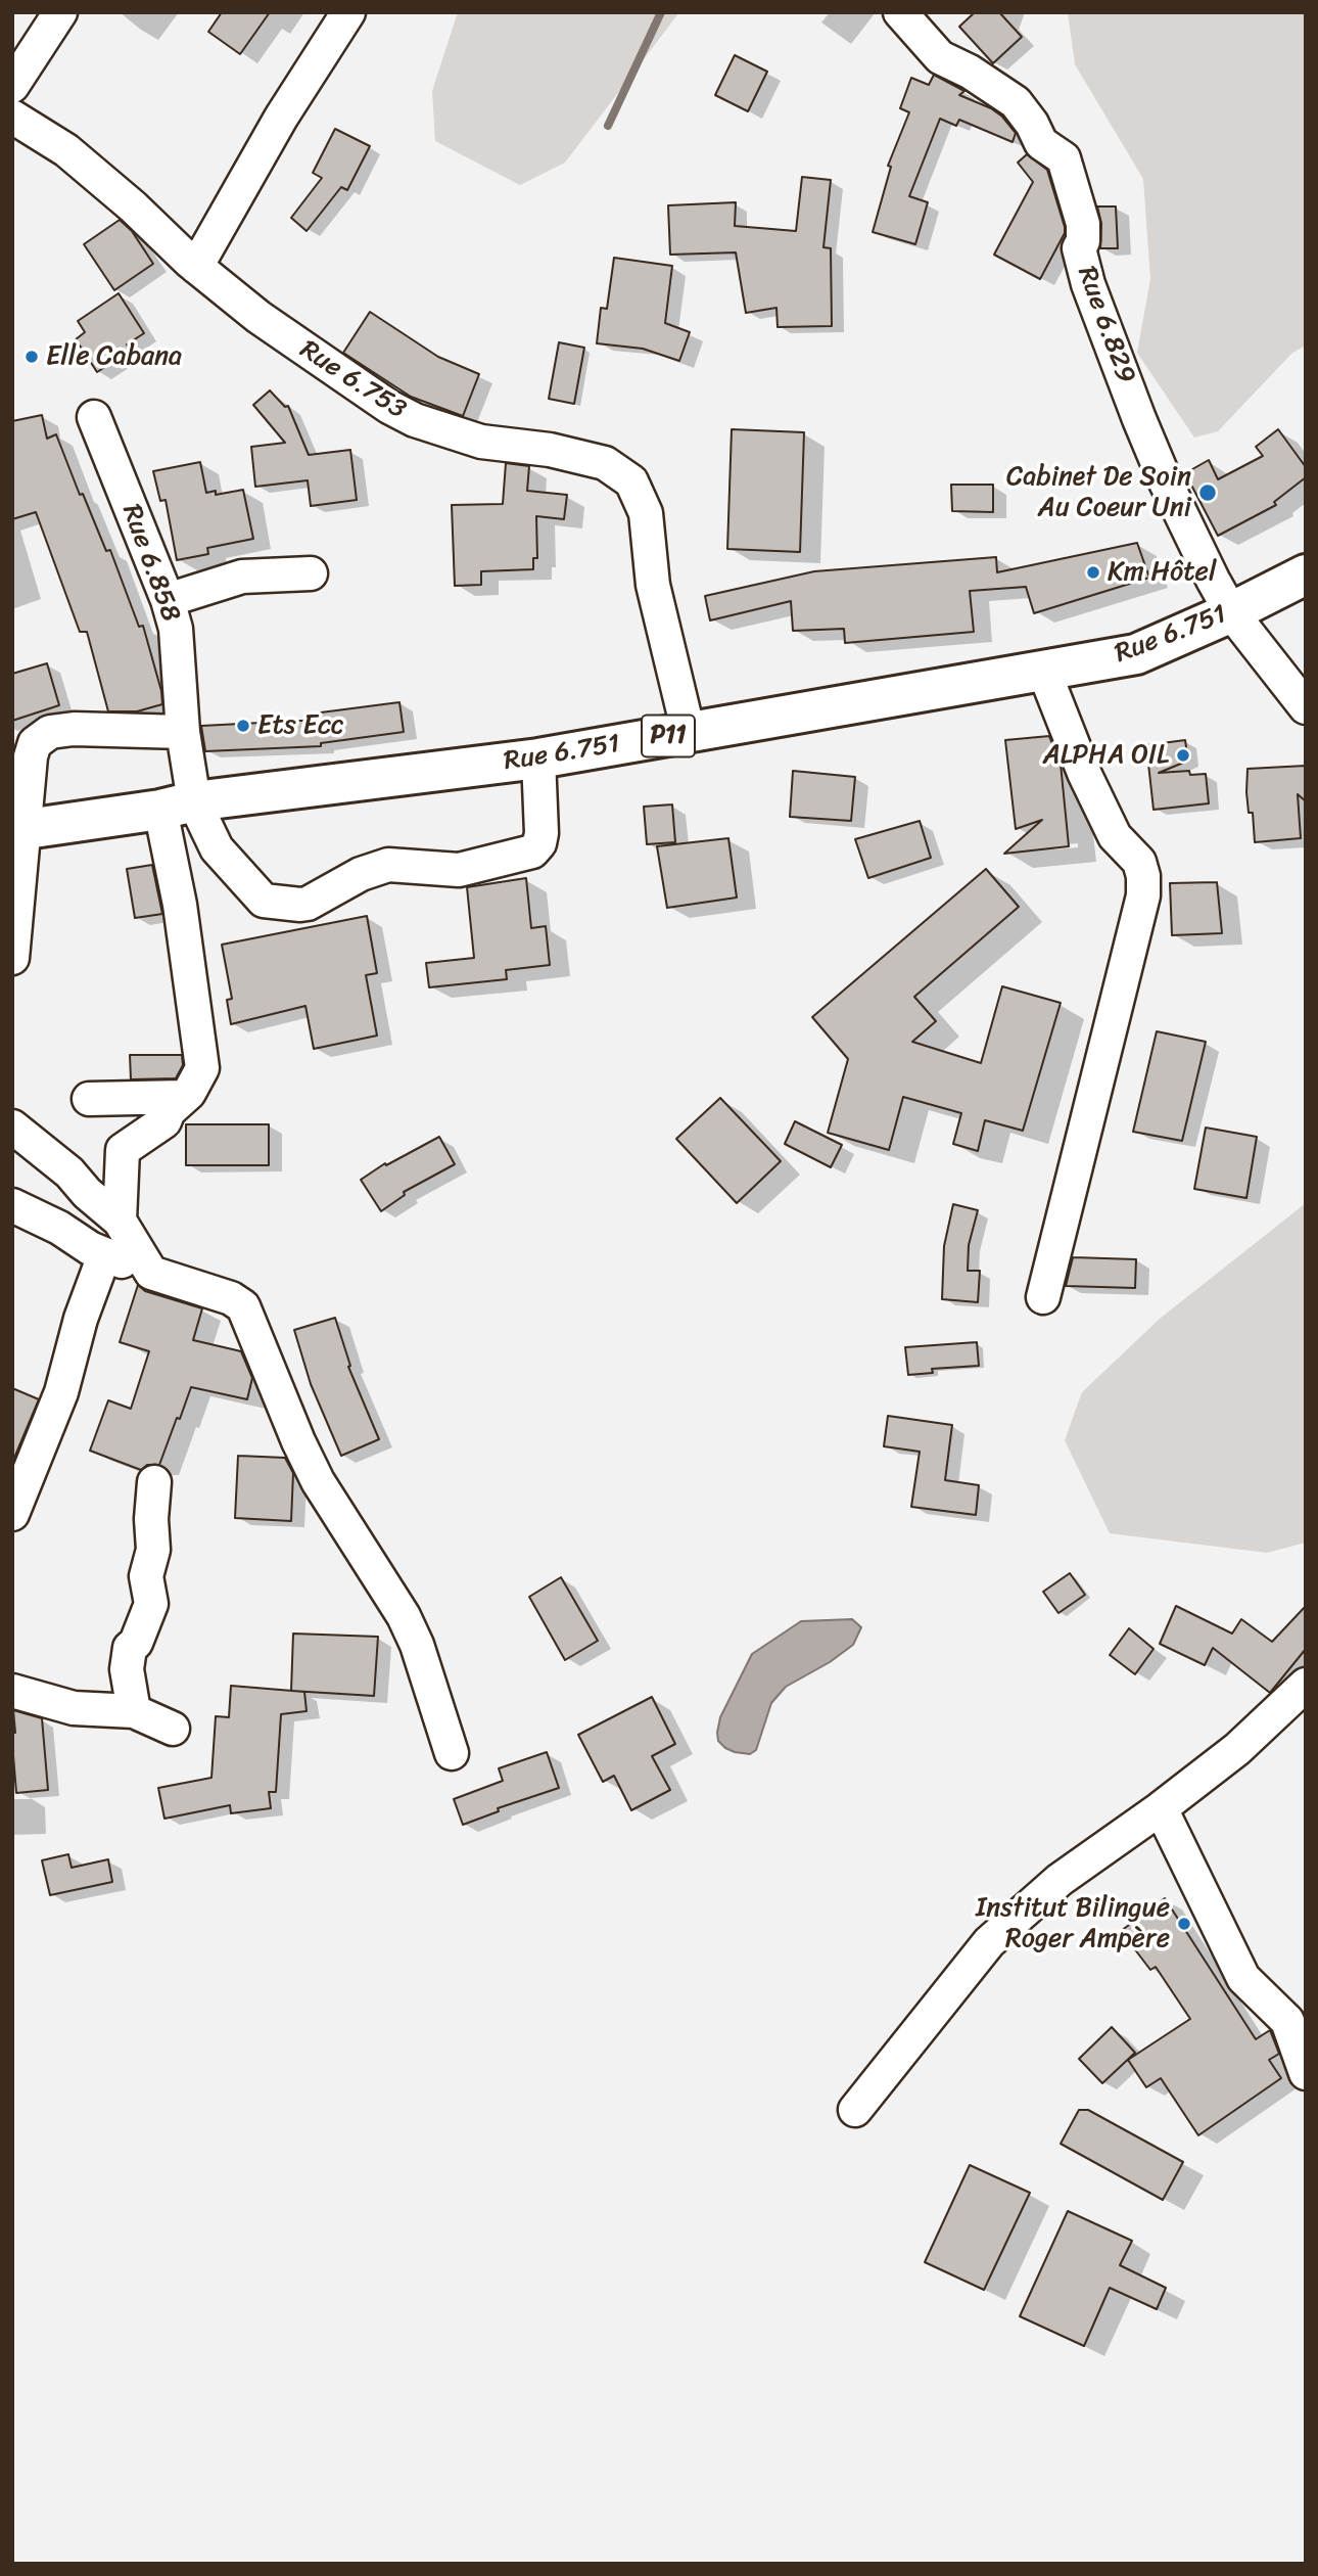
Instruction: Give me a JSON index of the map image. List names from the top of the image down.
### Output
{
  "streets": {
    "main road": ["Rue 6.751", "P11"],
    "street": ["Rue 6.829", "Rue 6.753", "Rue 6.858"]
  },
  "crossings": [
    ["Rue 6.829", "Rue 6.751"],
    ["Rue 6.753", "Rue 6.751"],
    ["Rue 6.858", "Rue 6.751"]
  ],
  "places": [
    "Elle Cabana",
    "Cabinet De Soin Au Coeur Uni",
    "Km Hôtel",
    "Ets Ecc",
    "ALPHA OIL",
    "Institut Bilingue Roger Ampère"
  ]
}
